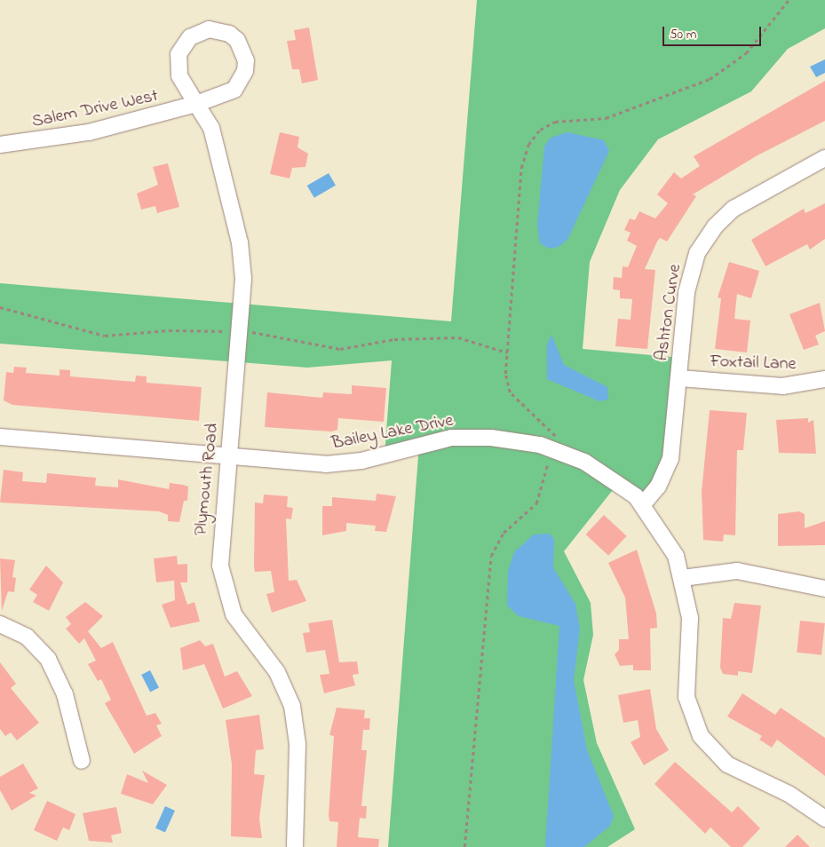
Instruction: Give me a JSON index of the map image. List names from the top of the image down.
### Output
{
  "streets": {
    "street": [
      "Salem Drive West",
      "Ashton Curve",
      "Foxtail Lane",
      "Bailey Lake Drive",
      "Plymouth Road"
    ]
  },
  "crossings": [
    ["Salem Drive West", "Plymouth Road"],
    ["Ashton Curve", "Foxtail Lane"],
    ["Ashton Curve", "Bailey Lake Drive"],
    ["Bailey Lake Drive", "Plymouth Road"]
  ],
  "scale_bar": "50 m"
}
